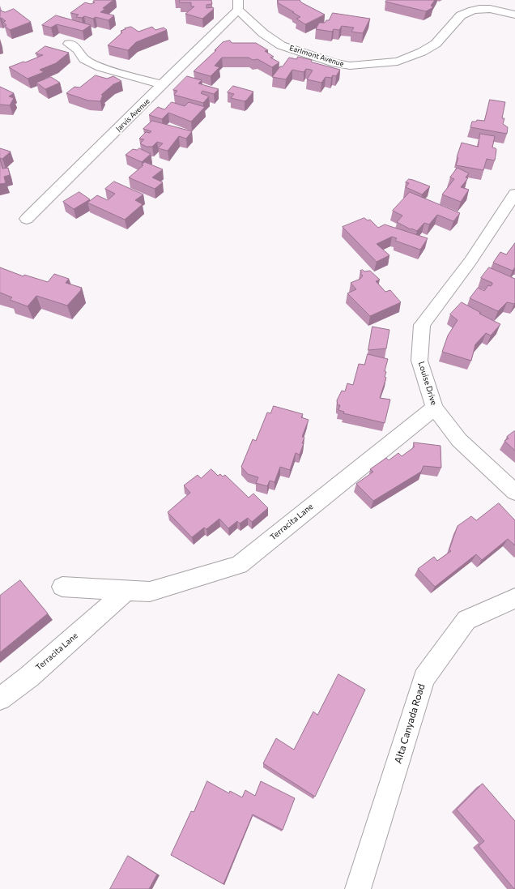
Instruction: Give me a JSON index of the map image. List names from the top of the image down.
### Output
{
  "streets": {
    "street": [
      "Earlmont Avenue",
      "Jarvis Avenue",
      "Louise Drive",
      "Terracita Lane",
      "Alta Canyada Road"
    ]
  },
  "crossings": [
    ["Earlmont Avenue", "Jarvis Avenue"],
    ["Louise Drive", "Terracita Lane"]
  ]
}
